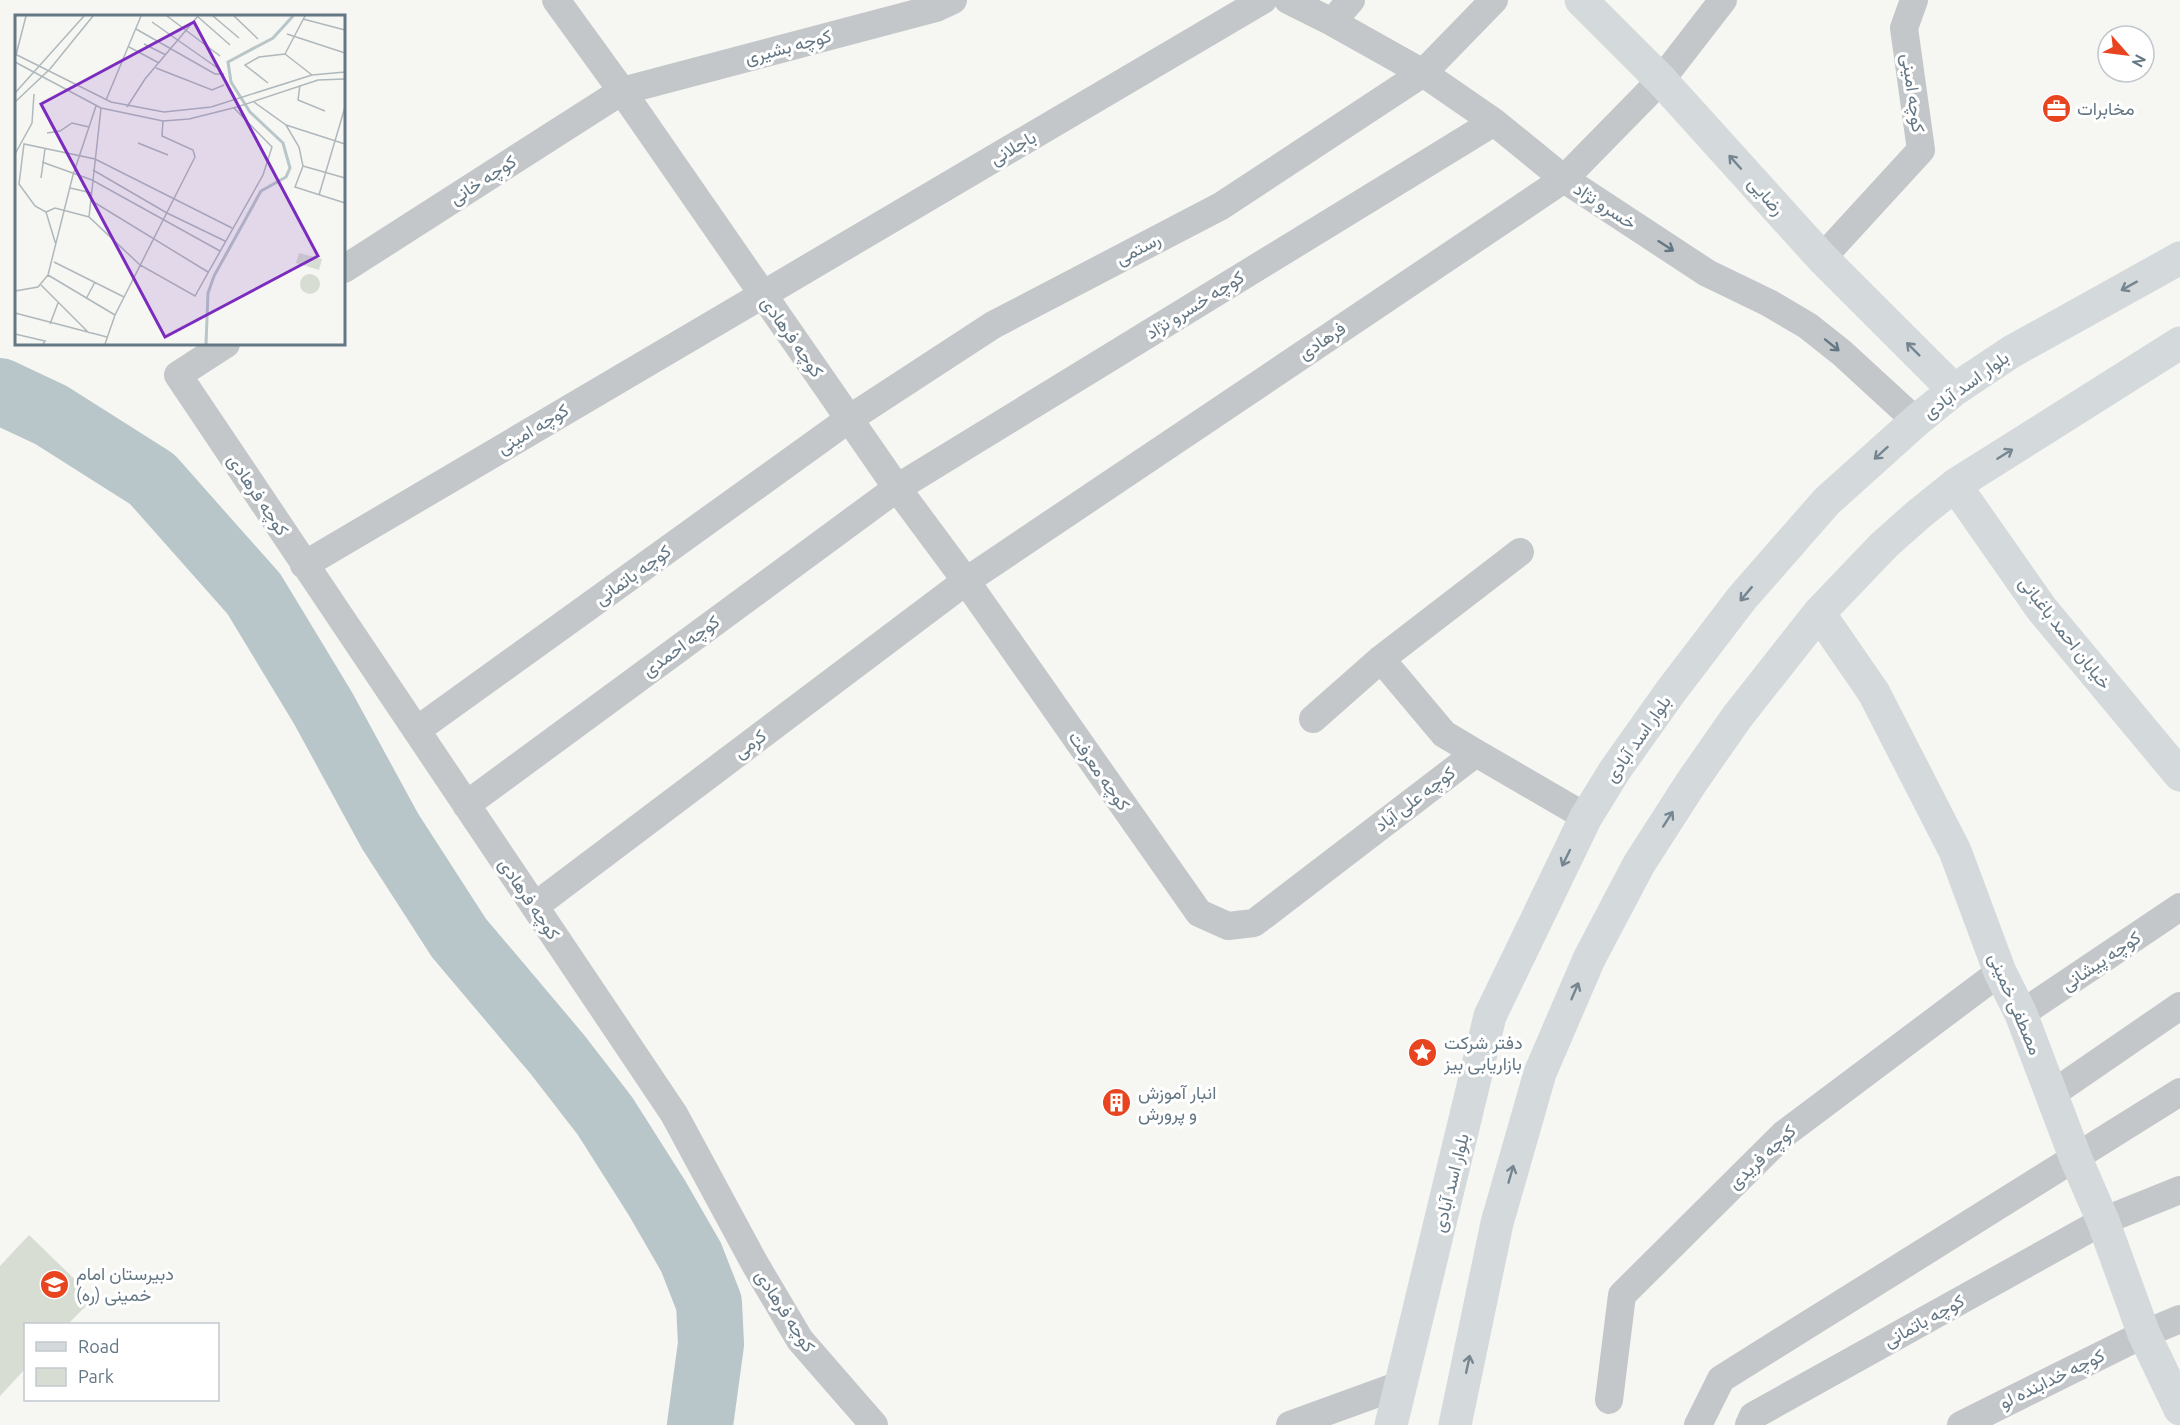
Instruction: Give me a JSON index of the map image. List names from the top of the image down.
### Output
{
  "streets": {
    "main road": [
      "رضایی",
      "بلوار اسد آبادی",
      "خیابان احمد باغبانی",
      "مصطفی خمینی"
    ],
    "street": [
      "کوچه بشیری",
      "کوچه امینی",
      "باجلانی",
      "کوچه خانی",
      "خسرو نژاد",
      "رستمی",
      "کوچه خسرو نژاد",
      "کوچه فرهادی",
      "فرهادی",
      "کوچه باتمانی",
      "کوچه احمدی",
      "کرمی",
      "کوچه معرفت",
      "کوچه علی آباد",
      "کوچه پیشانی",
      "کوچه فریدی",
      "کوچه خدابنده لو"
    ]
  },
  "crossings": [
    ["کوچه بشیری", "کوچه خانی"],
    ["کوچه بشیری", "کوچه فرهادی"],
    ["کوچه امینی", "باجلانی"],
    ["کوچه امینی", "رضایی"],
    ["کوچه امینی", "کوچه فرهادی"],
    ["باجلانی", "کوچه فرهادی"],
    ["کوچه خانی", "کوچه فرهادی"],
    ["رضایی", "فرهادی"],
    ["رضایی", "بلوار اسد آبادی"],
    ["خسرو نژاد", "رستمی"],
    ["خسرو نژاد", "کوچه خسرو نژاد"],
    ["خسرو نژاد", "فرهادی"],
    ["خسرو نژاد", "بلوار اسد آبادی"],
    ["رستمی", "کوچه فرهادی"],
    ["رستمی", "کوچه باتمانی"],
    ["کوچه خسرو نژاد", "کوچه فرهادی"],
    ["کوچه خسرو نژاد", "کوچه احمدی"],
    ["کوچه فرهادی", "فرهادی"],
    ["کوچه فرهادی", "کوچه باتمانی"],
    ["کوچه فرهادی", "کوچه احمدی"],
    ["کوچه فرهادی", "کرمی"],
    ["کوچه فرهادی", "کوچه معرفت"],
    ["فرهادی", "کرمی"],
    ["فرهادی", "کوچه معرفت"],
    ["کوچه باتمانی", "مصطفی خمینی"],
    ["کرمی", "کوچه معرفت"],
    ["کوچه معرفت", "کوچه علی آباد"],
    ["کوچه پیشانی", "مصطفی خمینی"],
    ["مصطفی خمینی", "کوچه فریدی"],
    ["مصطفی خمینی", "کوچه خدابنده لو"]
  ],
  "one_way": ["رضایی", "خسرو نژاد"],
  "places": {
    "office": ["مخابرات"],
    "place": ["دفتر شرکت بازاریابی بیز"],
    "building": ["انبار آموزش و پرورش"],
    "school or university": ["دبیرستان امام خمینی (ره)"]
  },
  "legend": ["Road", "Park"],
  "north": "bottom right"
}
